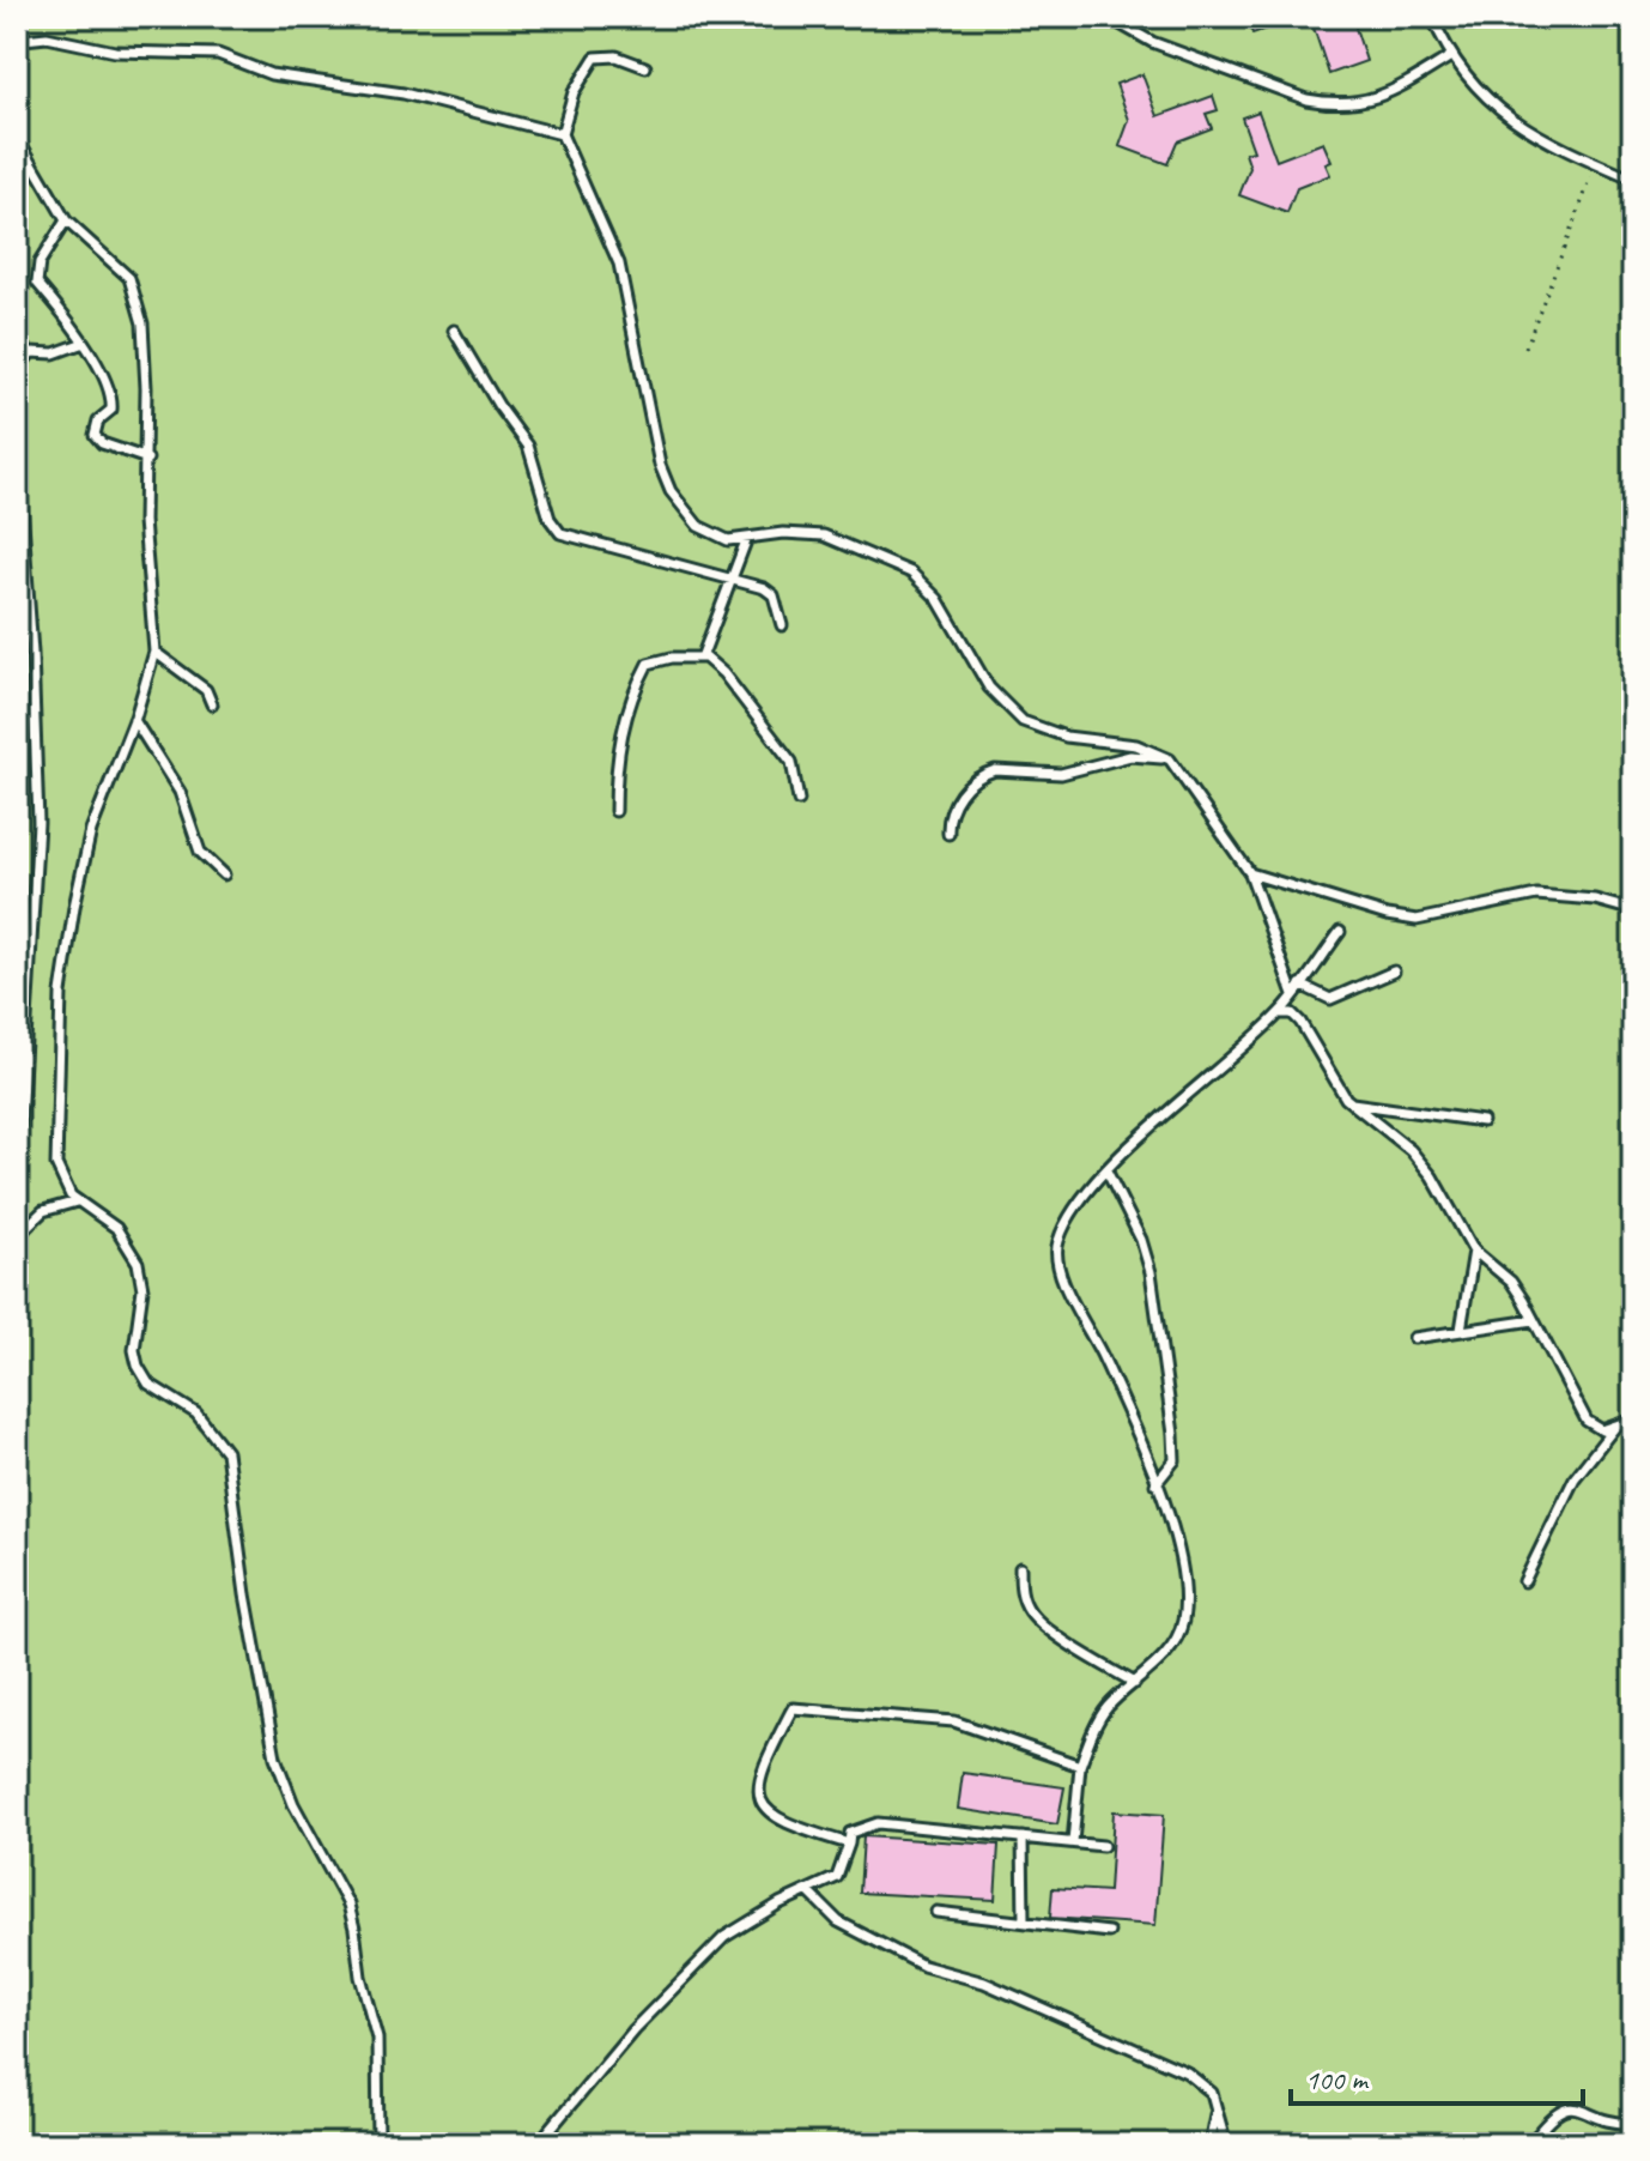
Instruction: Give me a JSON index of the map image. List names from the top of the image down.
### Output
{
  "scale_bar": "100 m"
}
